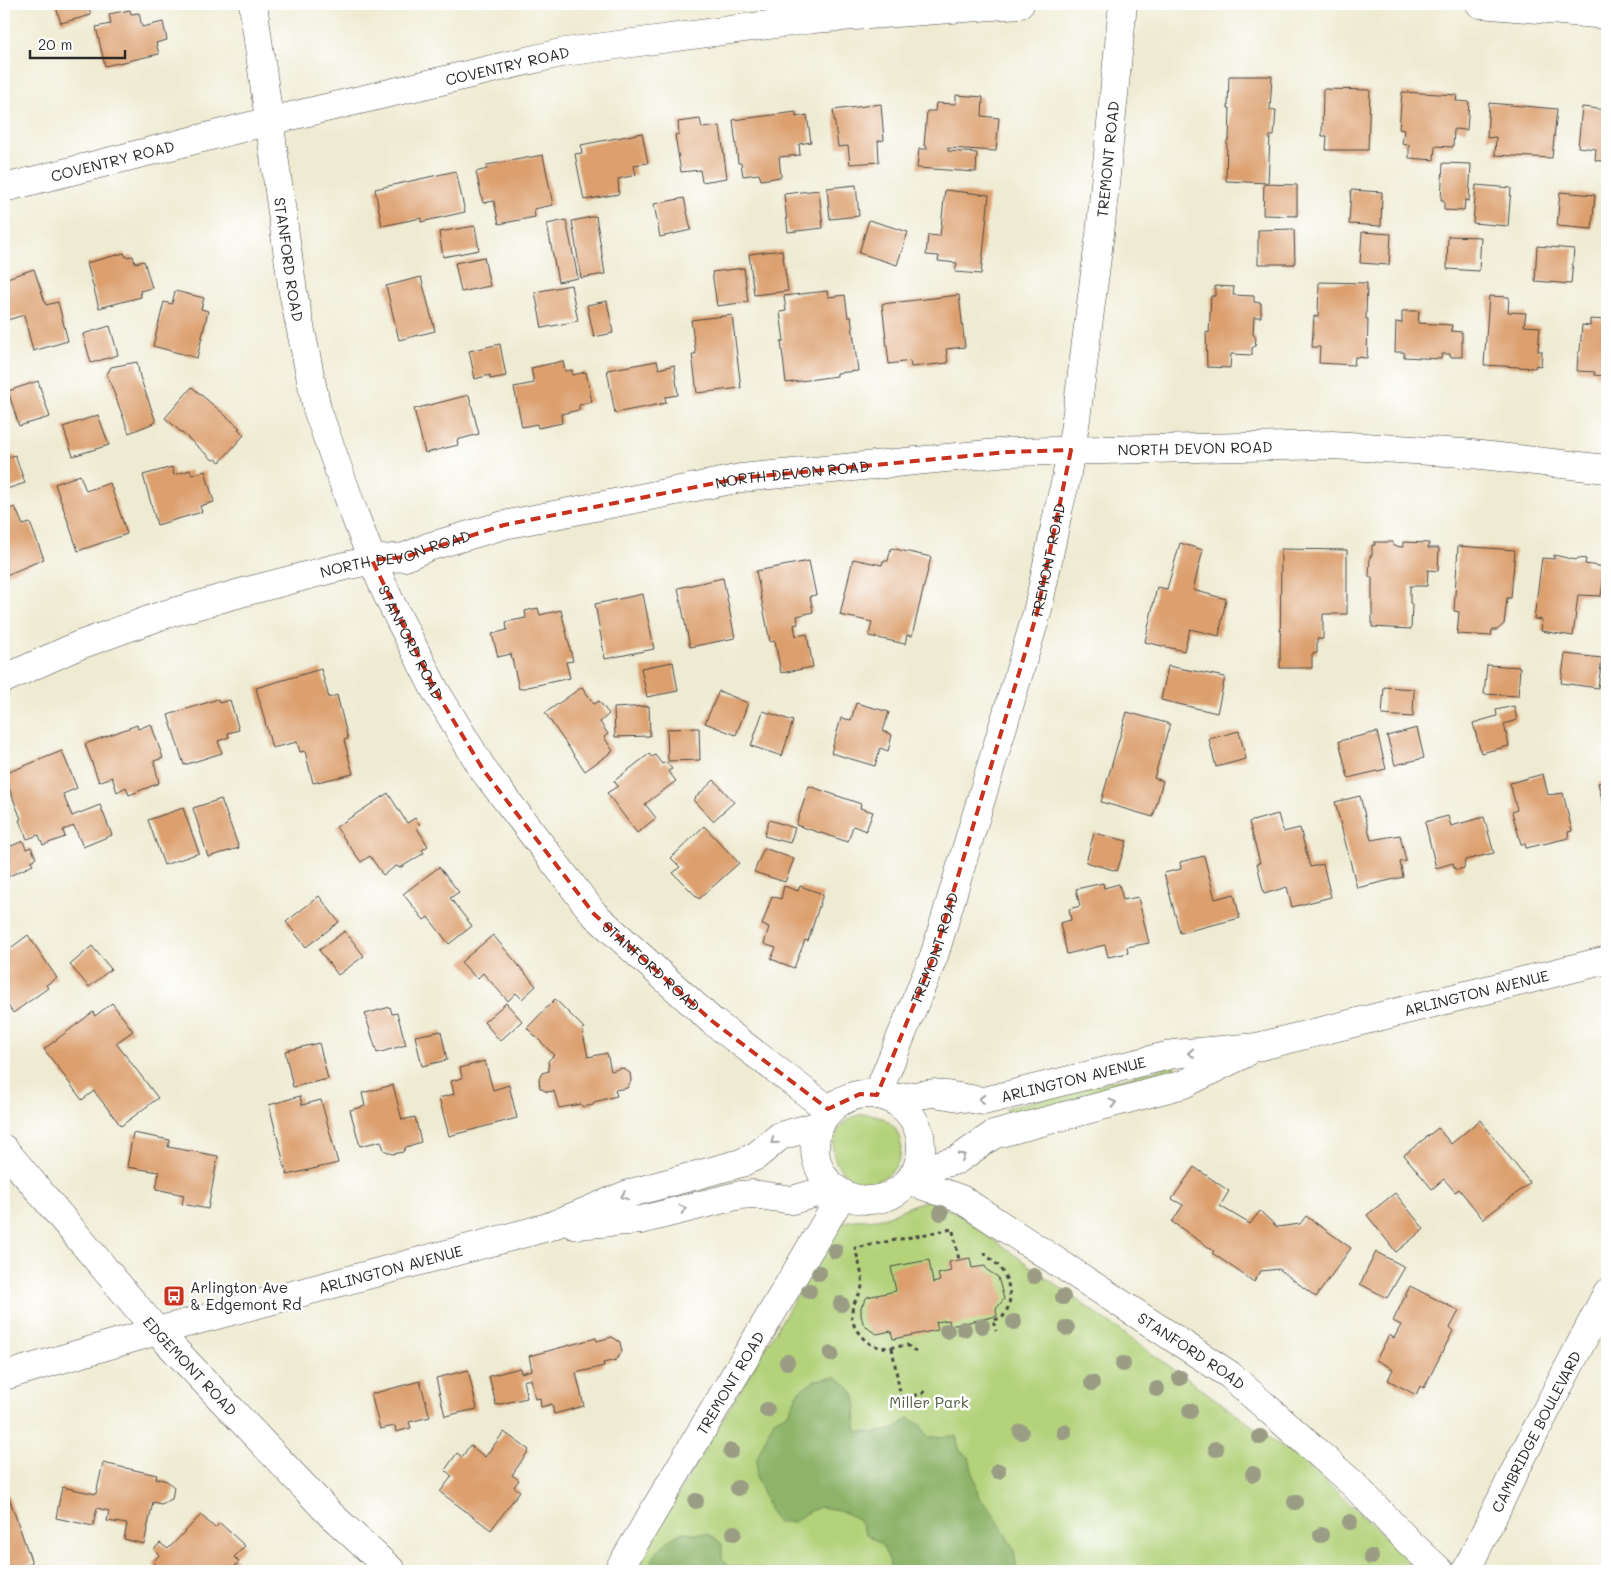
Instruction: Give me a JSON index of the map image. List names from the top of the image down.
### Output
{
  "streets": {
    "street": [
      "COVENTRY ROAD",
      "TREMONT ROAD",
      "STANFORD ROAD",
      "NORTH DEVON ROAD",
      "ARLINGTON AVENUE",
      "EDGEMONT ROAD",
      "CAMBRIDGE BOULEVARD"
    ]
  },
  "crossings": [
    ["COVENTRY ROAD", "STANFORD ROAD"],
    ["TREMONT ROAD", "STANFORD ROAD"],
    ["TREMONT ROAD", "NORTH DEVON ROAD"],
    ["TREMONT ROAD", "ARLINGTON AVENUE"],
    ["STANFORD ROAD", "NORTH DEVON ROAD"],
    ["STANFORD ROAD", "ARLINGTON AVENUE"],
    ["ARLINGTON AVENUE", "EDGEMONT ROAD"]
  ],
  "parks": ["Miller Park"],
  "places": {
    "bus stop": ["Arlington Ave & Edgemont Rd"]
  },
  "scale_bar": "20 m"
}
